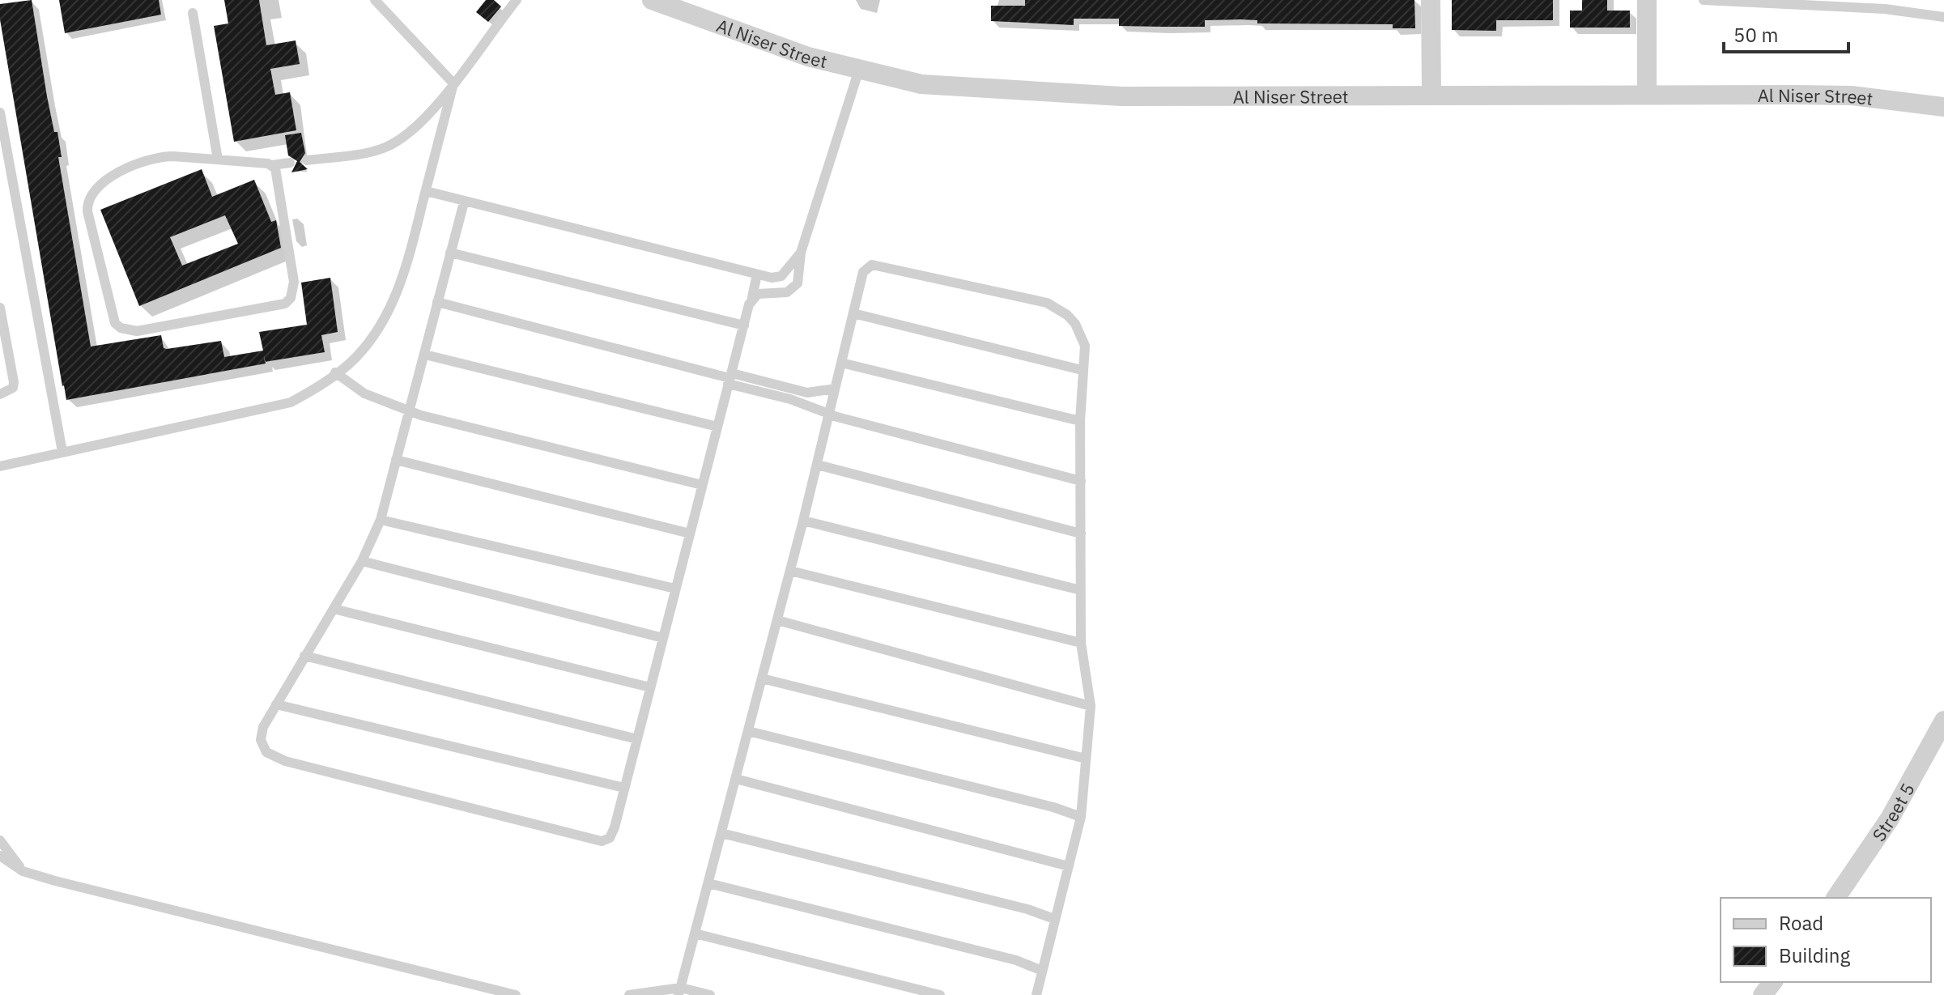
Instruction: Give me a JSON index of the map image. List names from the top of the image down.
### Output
{
  "streets": {
    "street": ["Al Niser Street", "Street 5"]
  },
  "legend": ["Road", "Building"],
  "scale_bar": "50 m"
}
